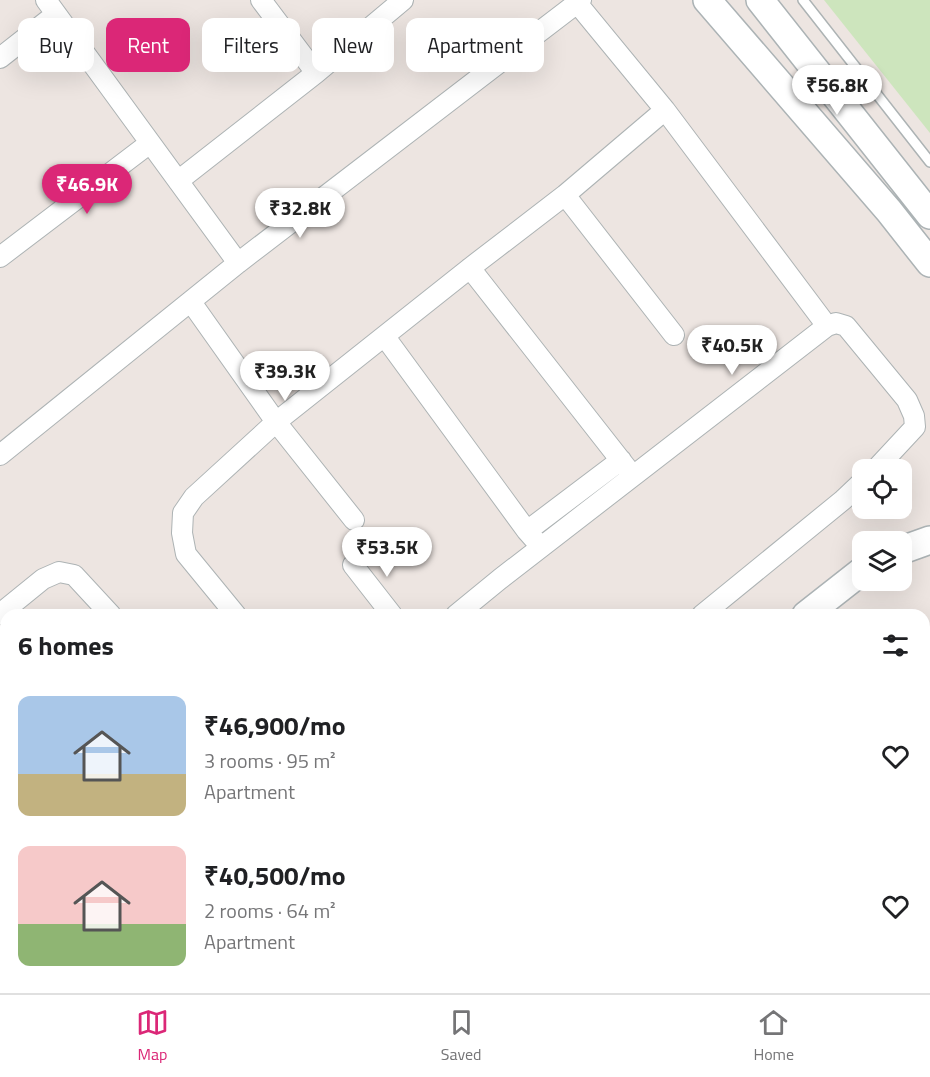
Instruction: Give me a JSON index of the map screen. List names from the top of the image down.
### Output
{
  "page": {
    "chip": [
      "Buy",
      "Rent",
      "Filters",
      "New",
      "Apartment"
    ],
    "price": [
      "₹56.8K",
      "₹46.9K",
      "₹32.8K",
      "₹40.5K",
      "₹39.3K",
      "₹53.5K"
    ],
    "heading": "6 homes",
    "list": [
      {
        "name": "₹46,900/mo",
        "note": "3 rooms · 95 m² · Apartment"
      },
      {
        "name": "₹40,500/mo",
        "note": "2 rooms · 64 m² · Apartment"
      }
    ],
    "tabs": ["Map", "Saved", "Home"]
  }
}
